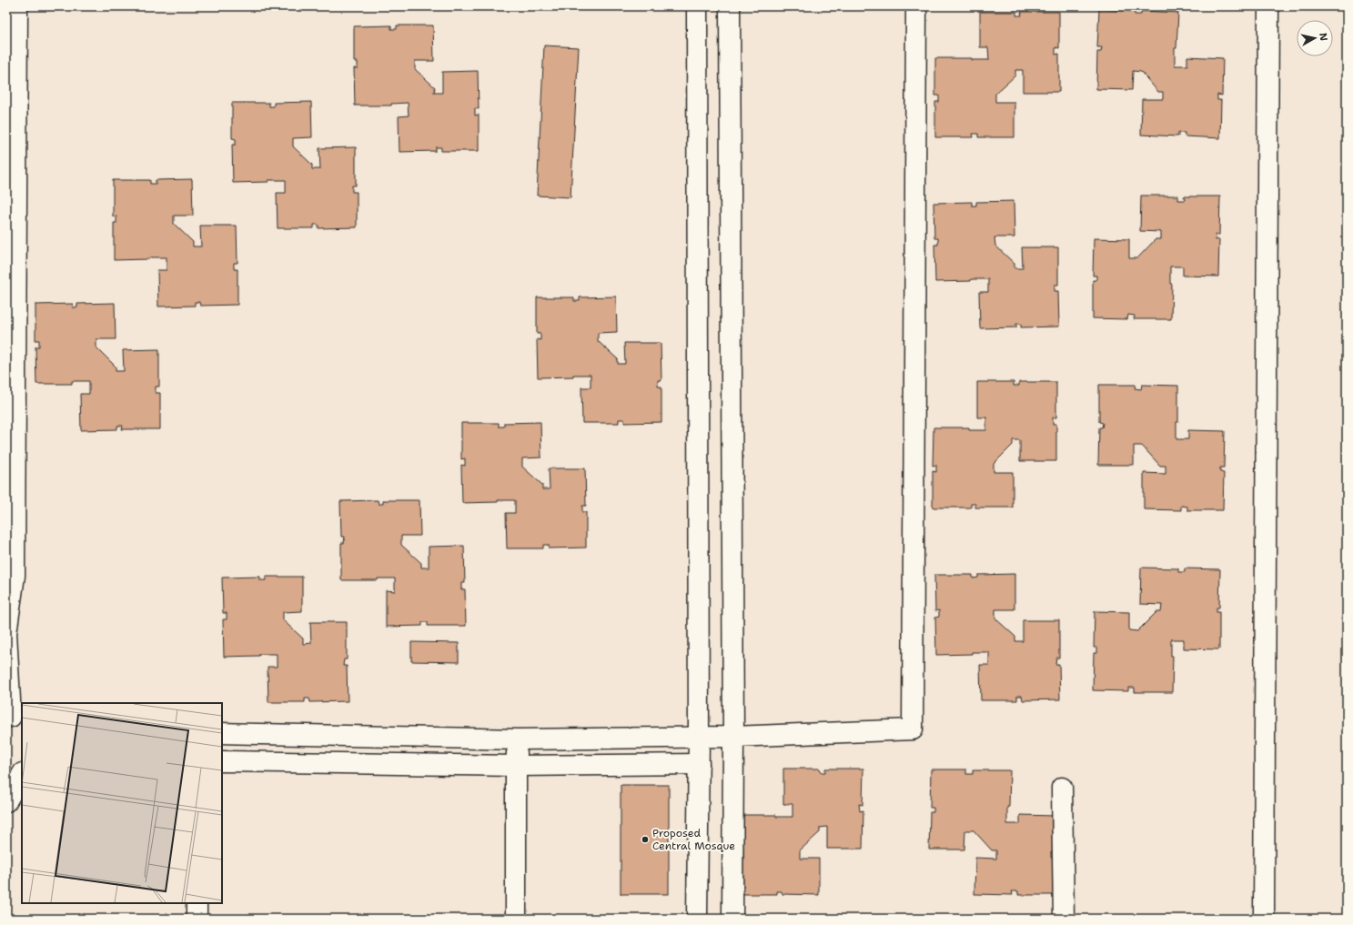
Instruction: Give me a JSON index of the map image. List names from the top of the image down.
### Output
{
  "places": ["Proposed Central Mosque"],
  "north": "right"
}
